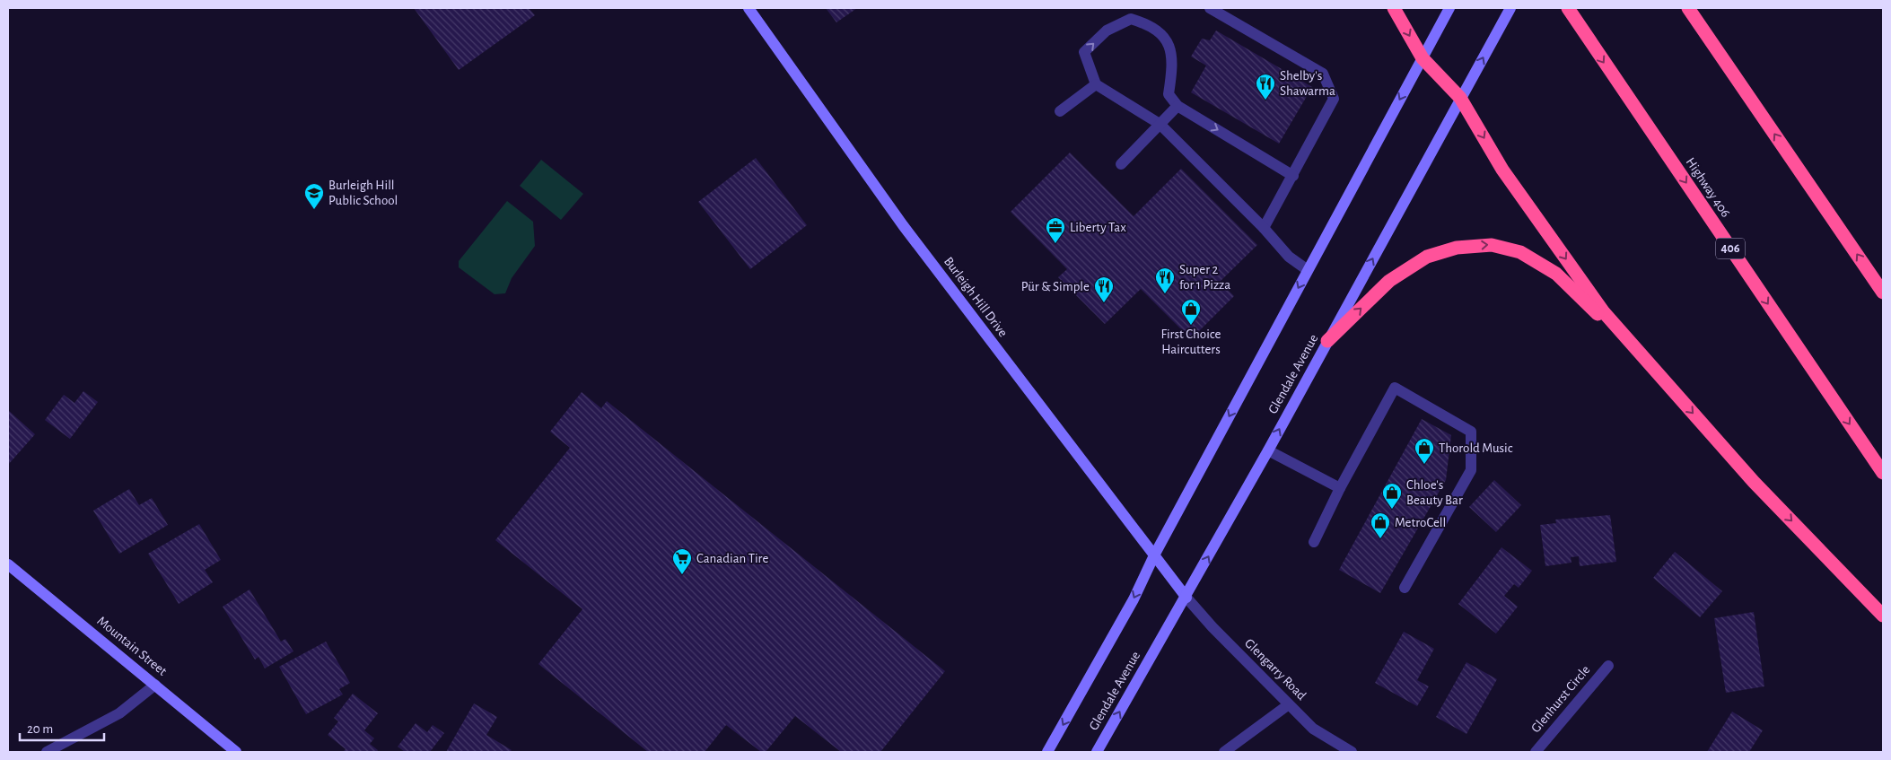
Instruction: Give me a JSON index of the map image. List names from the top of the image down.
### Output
{
  "streets": {
    "highway": ["Highway 406", "406"],
    "main road": ["Burleigh Hill Drive", "Glendale Avenue", "Mountain Street"],
    "street": ["Glengarry Road", "Glenhurst Circle"]
  },
  "crossings": [
    ["Burleigh Hill Drive", "Glendale Avenue"],
    ["Burleigh Hill Drive", "Glengarry Road"],
    ["Glendale Avenue", "Glengarry Road"]
  ],
  "places": {
    "restaurant": ["Shelby's Shawarma", "Super 2 for 1 Pizza", "Pür & Simple"],
    "school or university": ["Burleigh Hill Public School"],
    "office": ["Liberty Tax"],
    "shop": [
      "First Choice Haircutters",
      "Thorold Music",
      "Chloe's Beauty Bar",
      "MetroCell"
    ],
    "supermarket": ["Canadian Tire"]
  },
  "scale_bar": "20 m"
}
